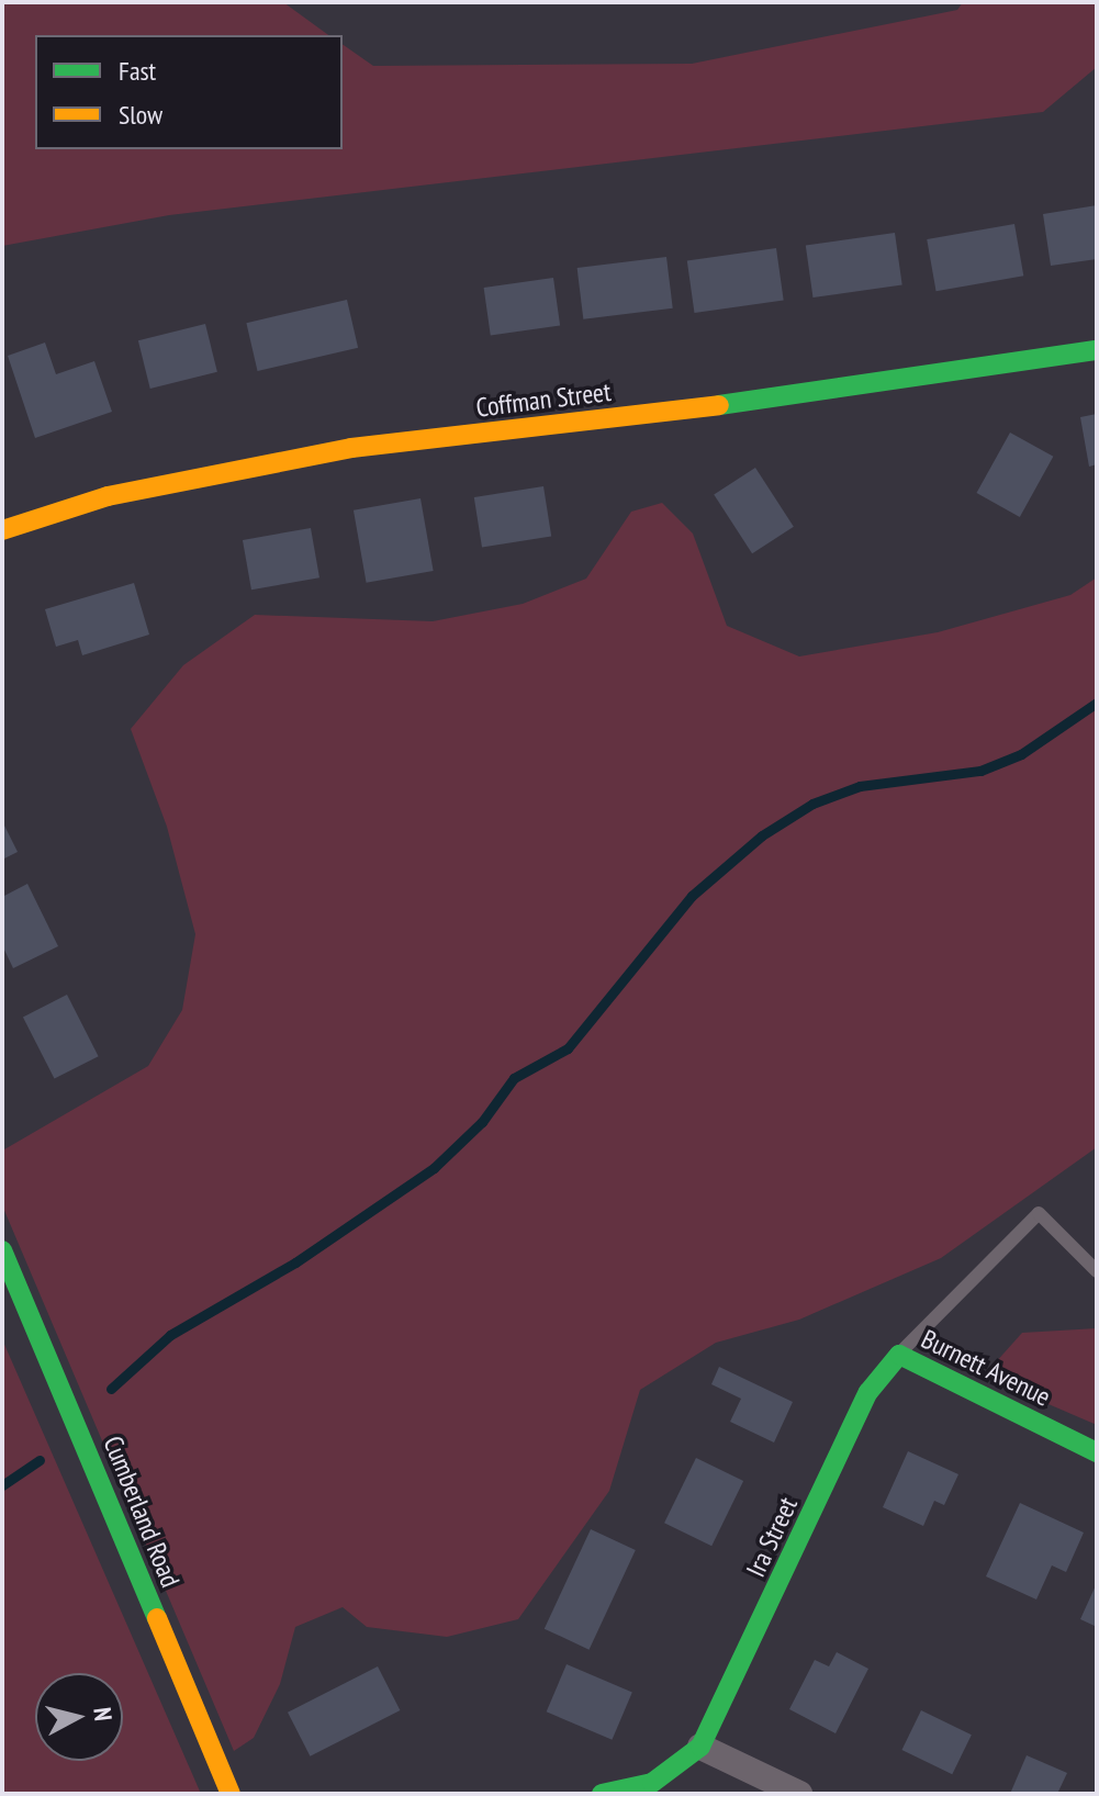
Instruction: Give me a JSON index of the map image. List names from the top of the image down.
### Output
{
  "streets": {
    "street": [
      "Coffman Street",
      "Burnett Avenue",
      "Cumberland Road",
      "Ira Street"
    ]
  },
  "crossings": [
    ["Burnett Avenue", "Ira Street"]
  ],
  "legend": ["Fast", "Slow"],
  "north": "right"
}
